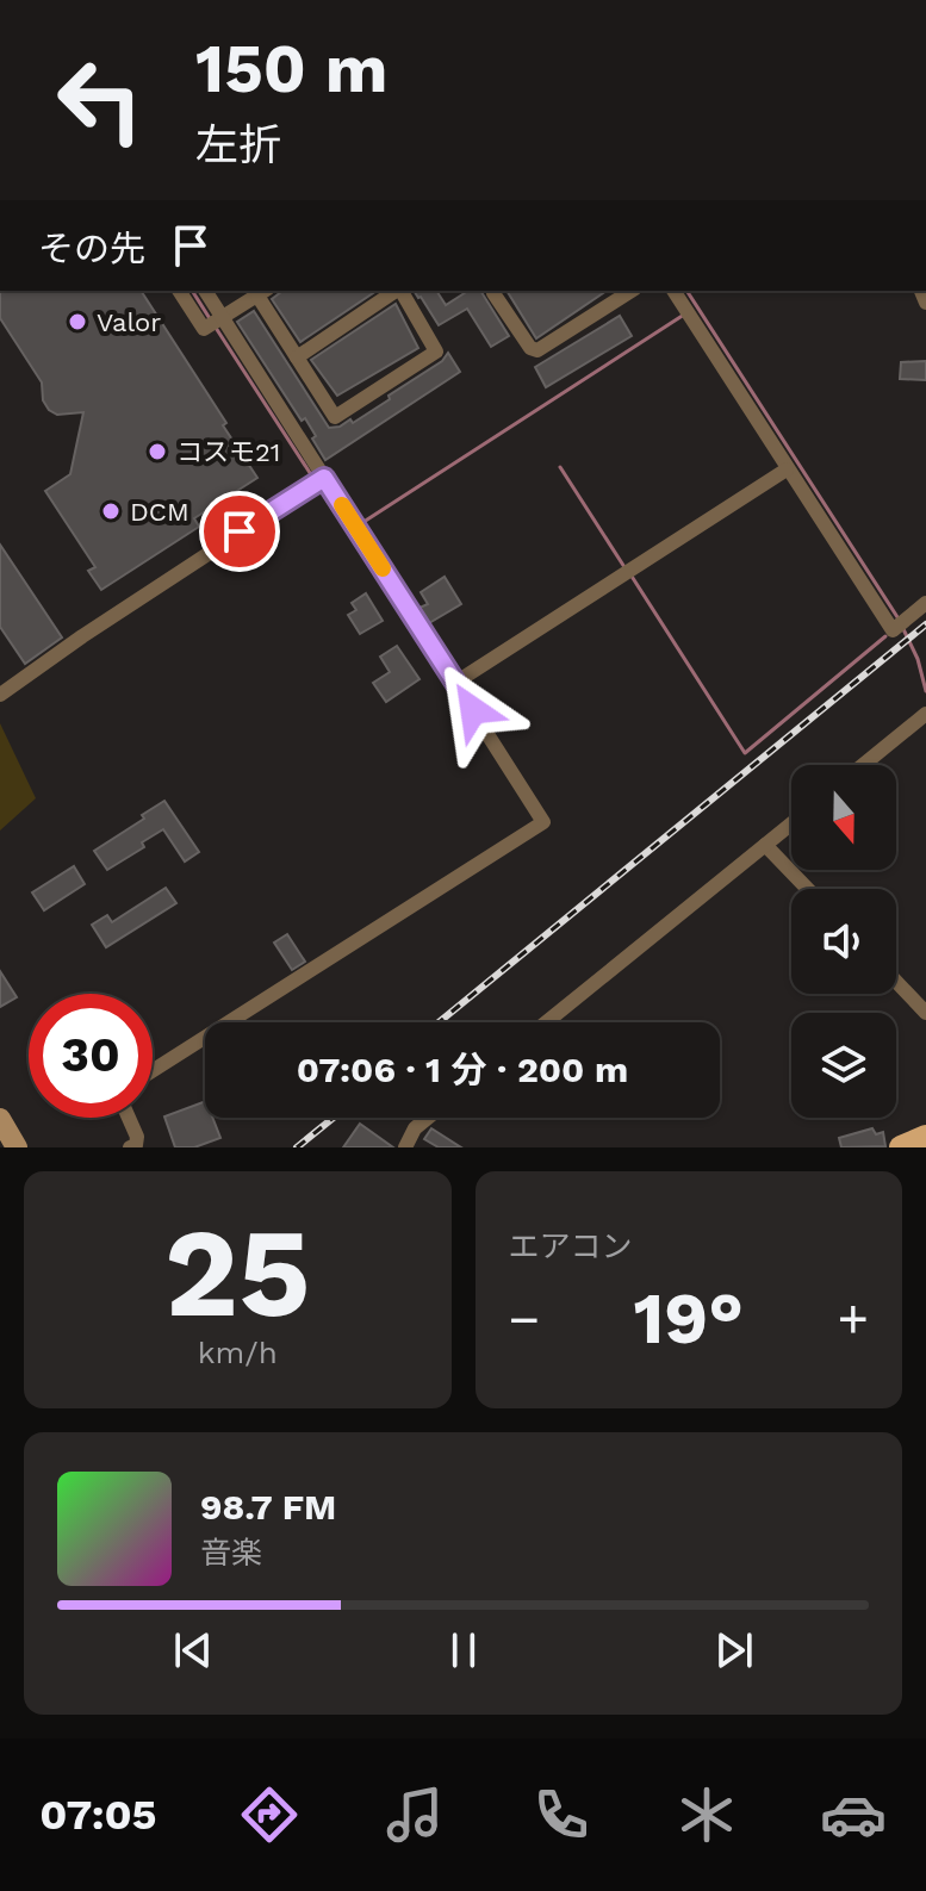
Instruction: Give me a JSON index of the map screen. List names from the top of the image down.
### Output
{
  "places": ["Valor", "コスモ21", "DCM"],
  "north": "bottom",
  "page": {
    "turn": ["150 m", "左折"],
    "then": "その先",
    "limit": "30",
    "trip": "07:06 · 1 分 · 200 m",
    "tile": [
      ["25", "km/h"],
      "エアコン"
    ],
    "heat": ["−", "19°", "+"],
    "song": ["98.7 FM", "音楽"],
    "tabs": "07:05"
  }
}
